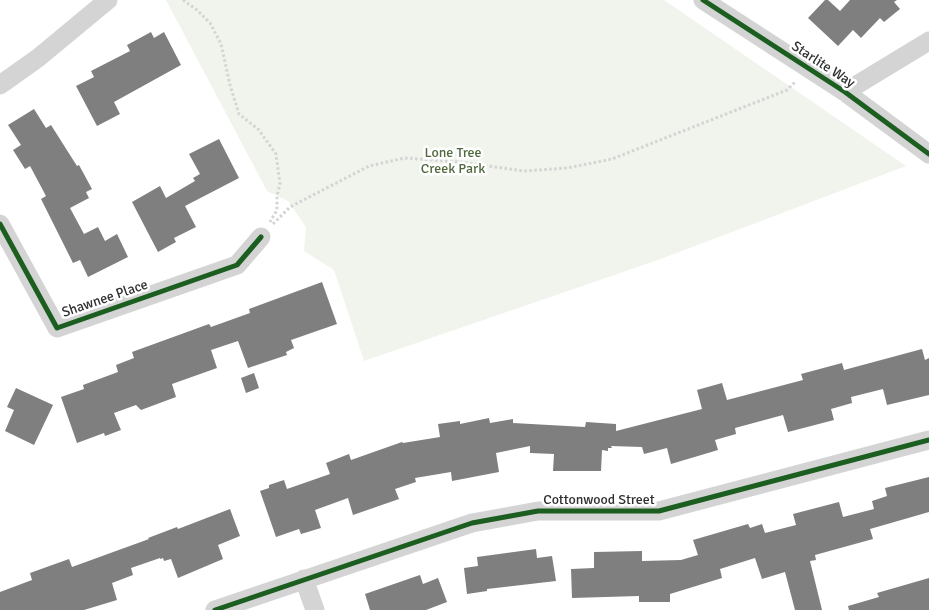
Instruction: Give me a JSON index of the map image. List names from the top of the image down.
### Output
{
  "streets": {
    "street": ["Starlite Way", "Shawnee Place", "Cottonwood Street"]
  },
  "parks": ["Lone Tree Creek Park"]
}
